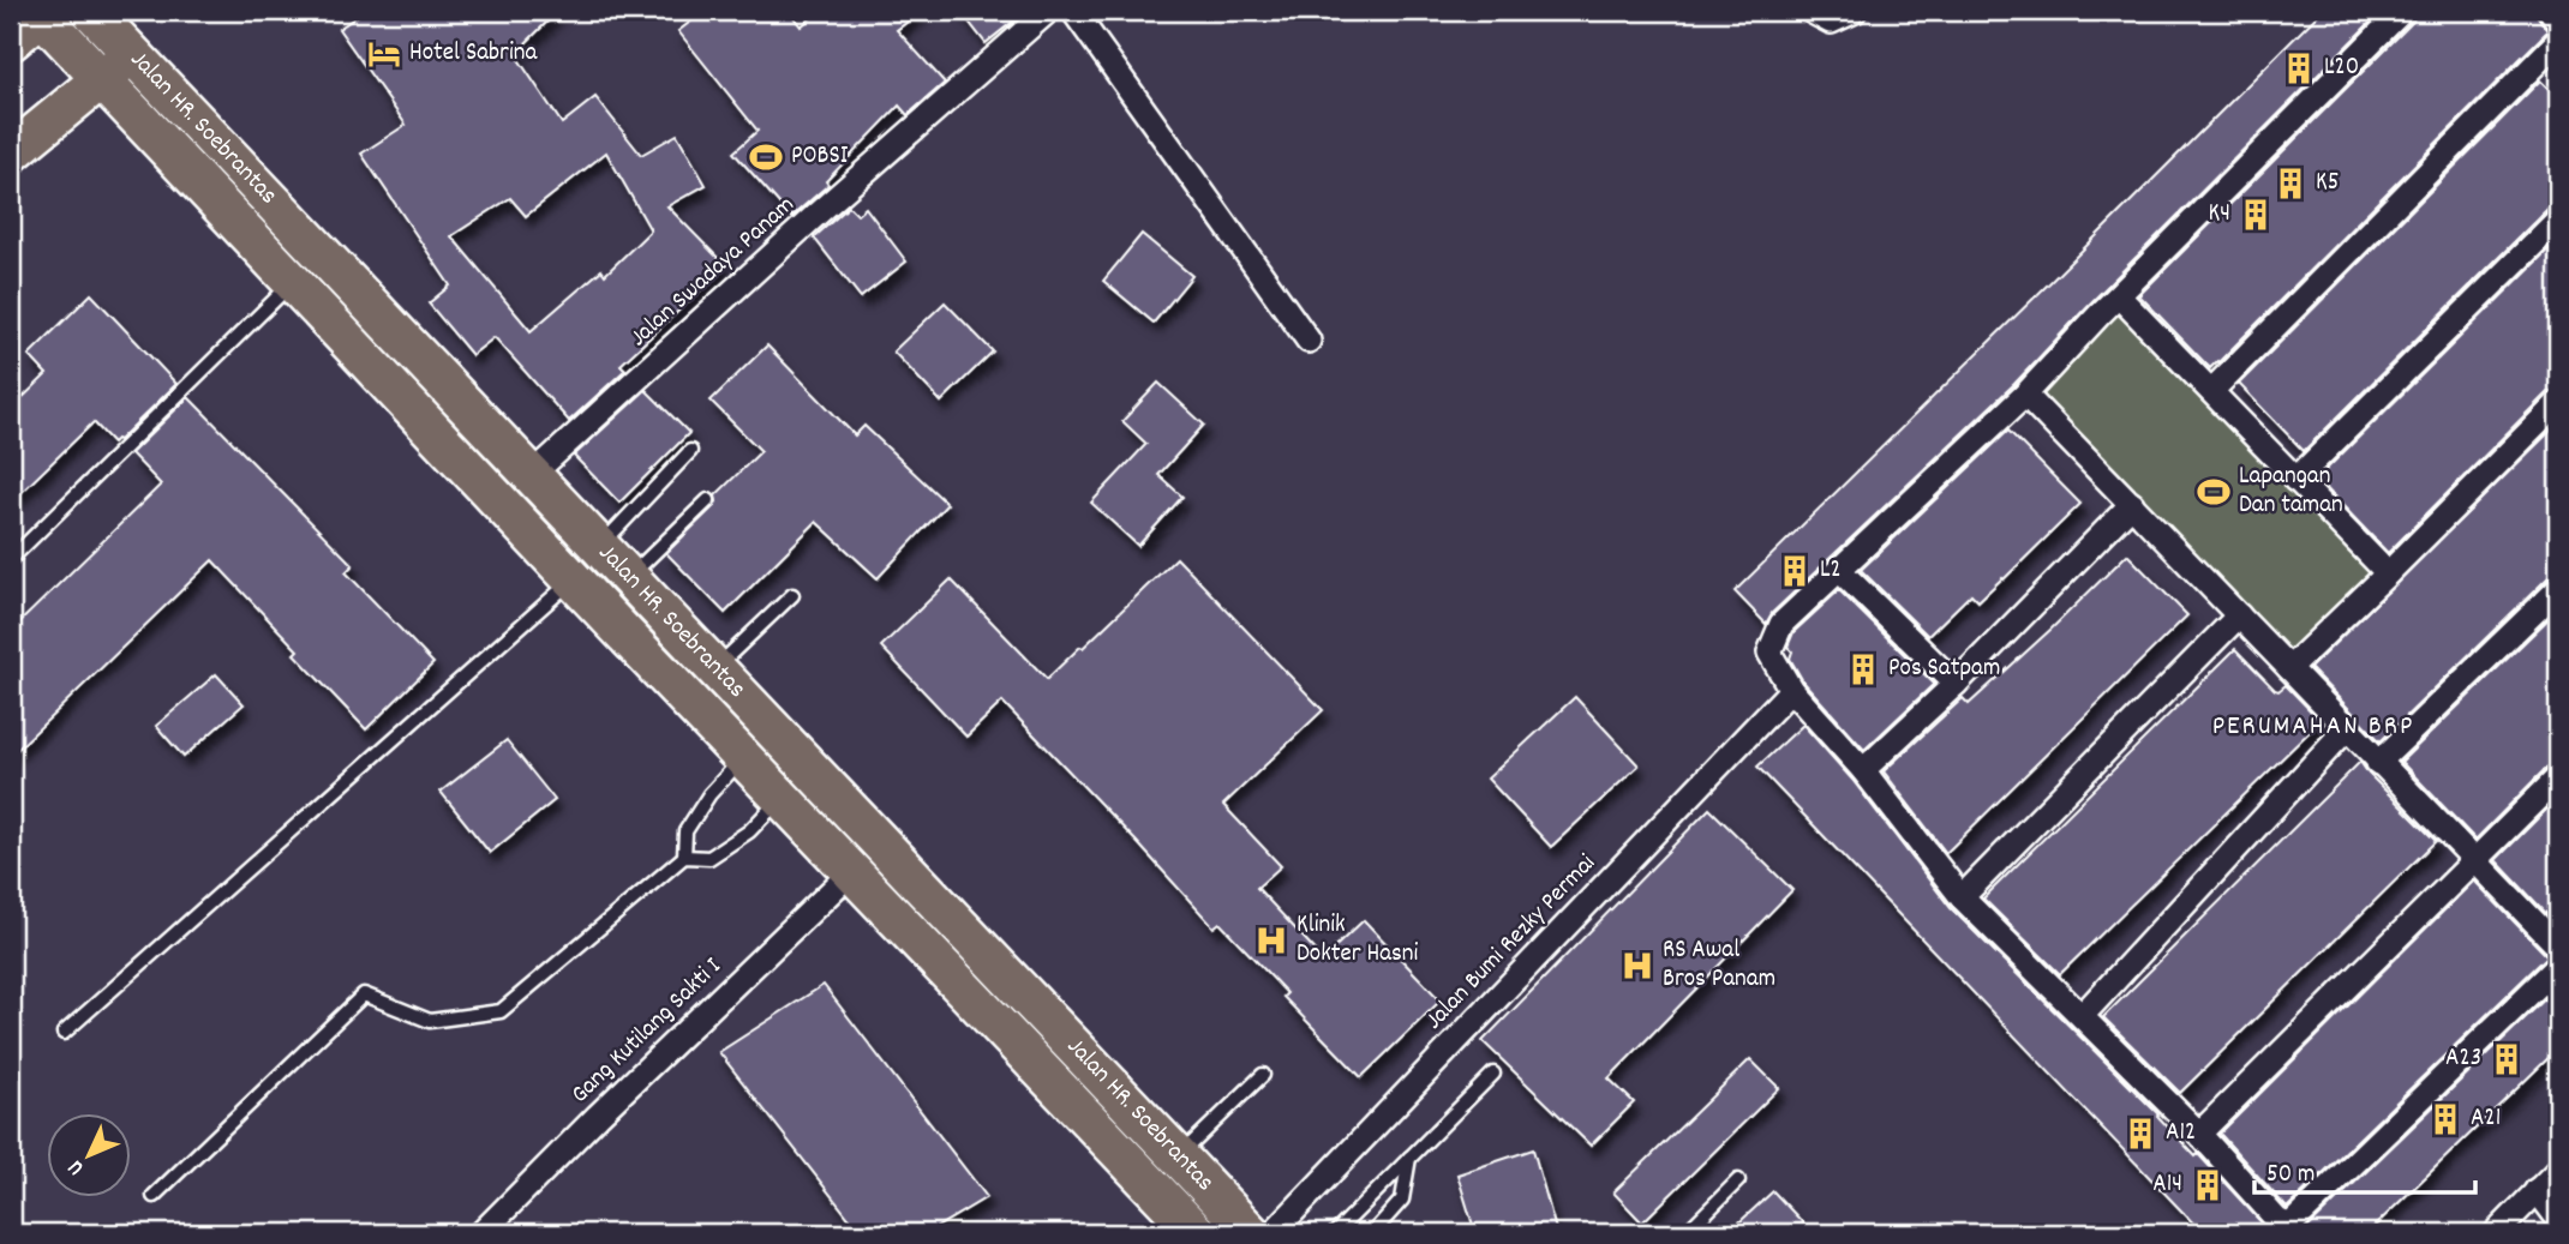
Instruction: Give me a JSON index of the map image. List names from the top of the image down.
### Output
{
  "streets": {
    "main road": ["Jalan HR. Soebrantas"],
    "street": ["Jalan Swadaya Panam", "Jalan Bumi Rezky Permai", "Gang Kutilang Sakti I"]
  },
  "crossings": [
    ["Jalan HR. Soebrantas", "Jalan Swadaya Panam"],
    ["Jalan HR. Soebrantas", "Gang Kutilang Sakti I"]
  ],
  "districts": ["PERUMAHAN BRP"],
  "places": {
    "hotel": ["Hotel Sabrina"],
    "building": [
      "L20",
      "K5",
      "K4",
      "L2",
      "Pos Satpam",
      "A23",
      "A21",
      "A12",
      "A14"
    ],
    "sports": ["POBSI", "Lapangan Dan taman"],
    "hospital": ["Klinik Dokter Hasni", "RS Awal Bros Panam"]
  },
  "scale_bar": "50 m",
  "north": "bottom left"
}
